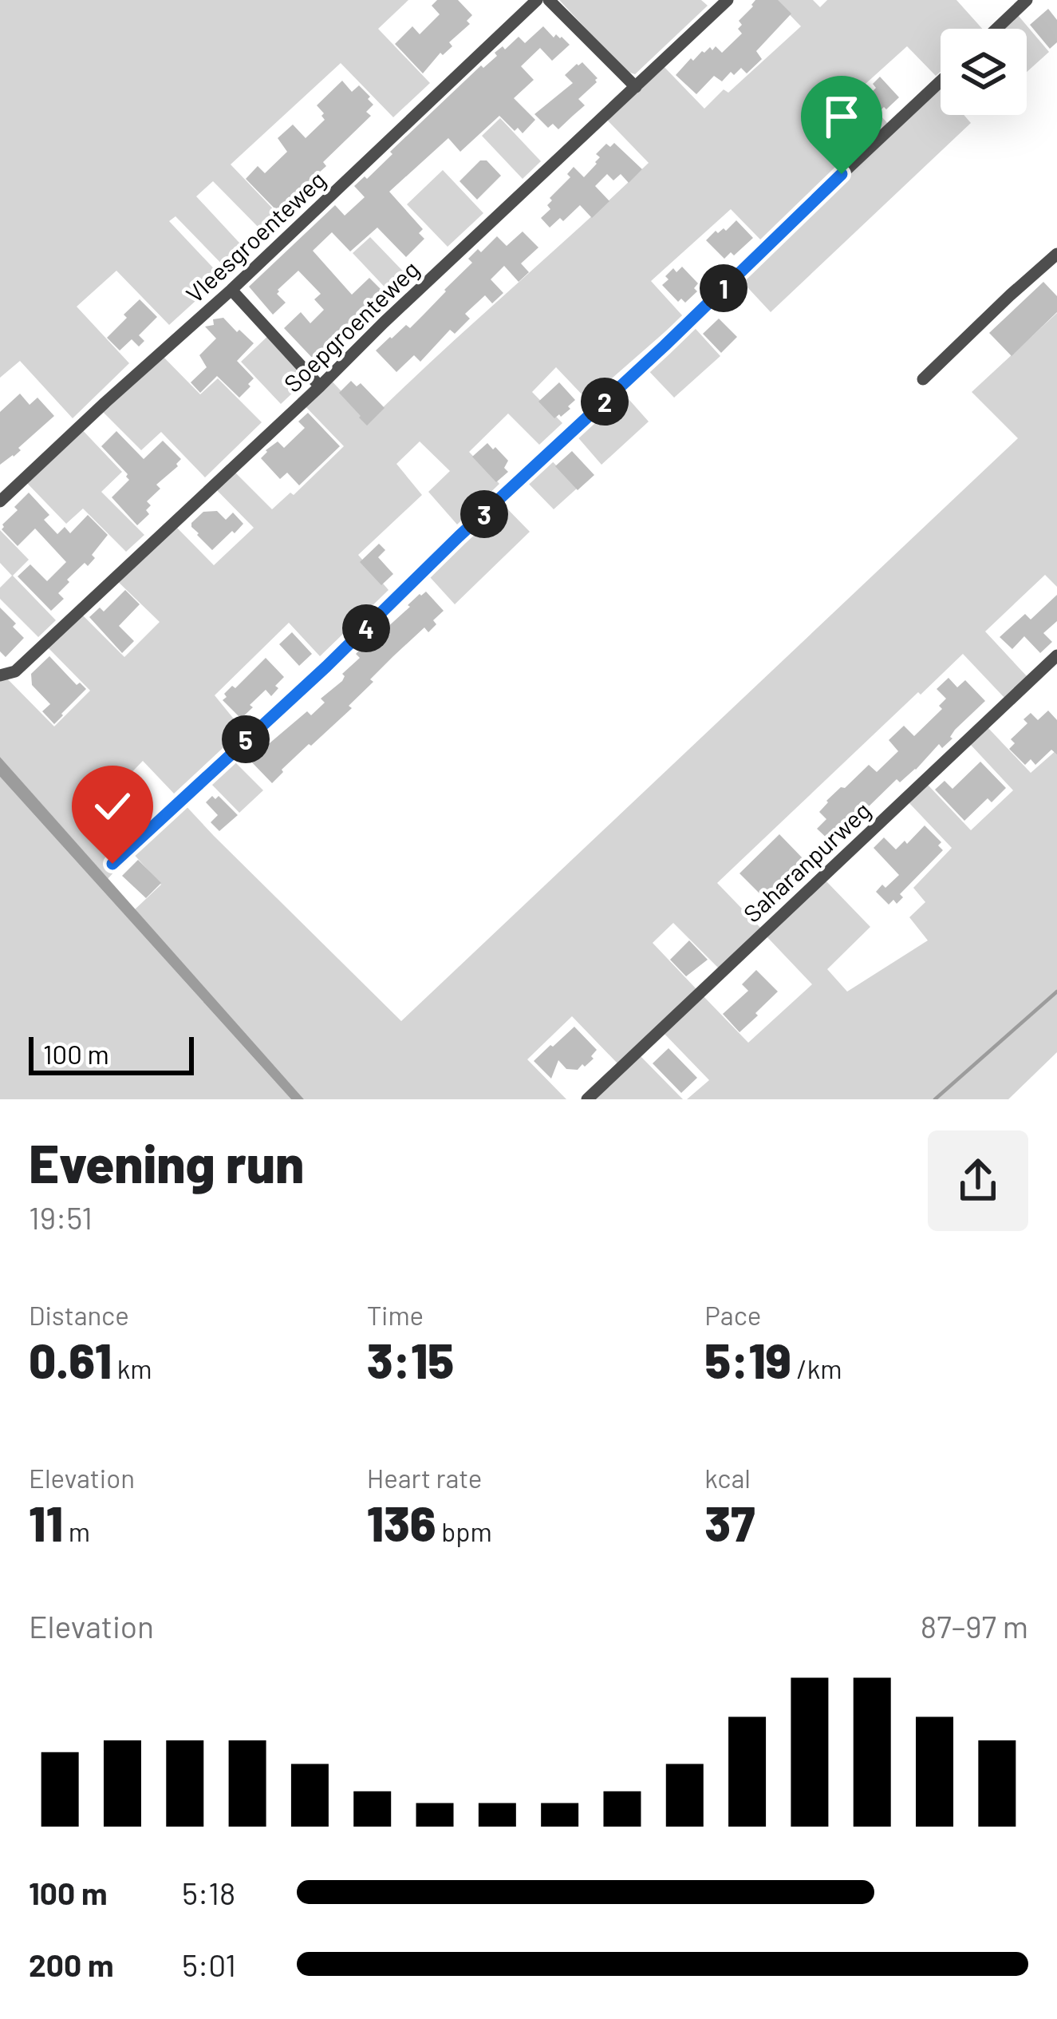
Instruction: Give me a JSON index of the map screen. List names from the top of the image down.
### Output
{
  "streets": {
    "street": ["Vleesgroenteweg", "Soepgroenteweg", "Saharanpurweg"]
  },
  "scale_bar": "100 m",
  "page": {
    "pins": [
      "1",
      "2",
      "3",
      "4",
      "5"
    ],
    "scale": "100 m",
    "heading": ["Evening run", "19:51"],
    "stats": [
      ["Distance", "0.61 km"],
      ["Time", "3:15"],
      ["Pace", "5:19 /km"],
      ["Elevation", "11 m"],
      ["Heart rate", "136 bpm"],
      ["kcal", "37"]
    ],
    "chart": ["Elevation", "87–97 m"],
    "list": [
      {
        "name": "100 m",
        "note": "5:18"
      },
      {
        "name": "200 m",
        "note": "5:01"
      }
    ]
  }
}
